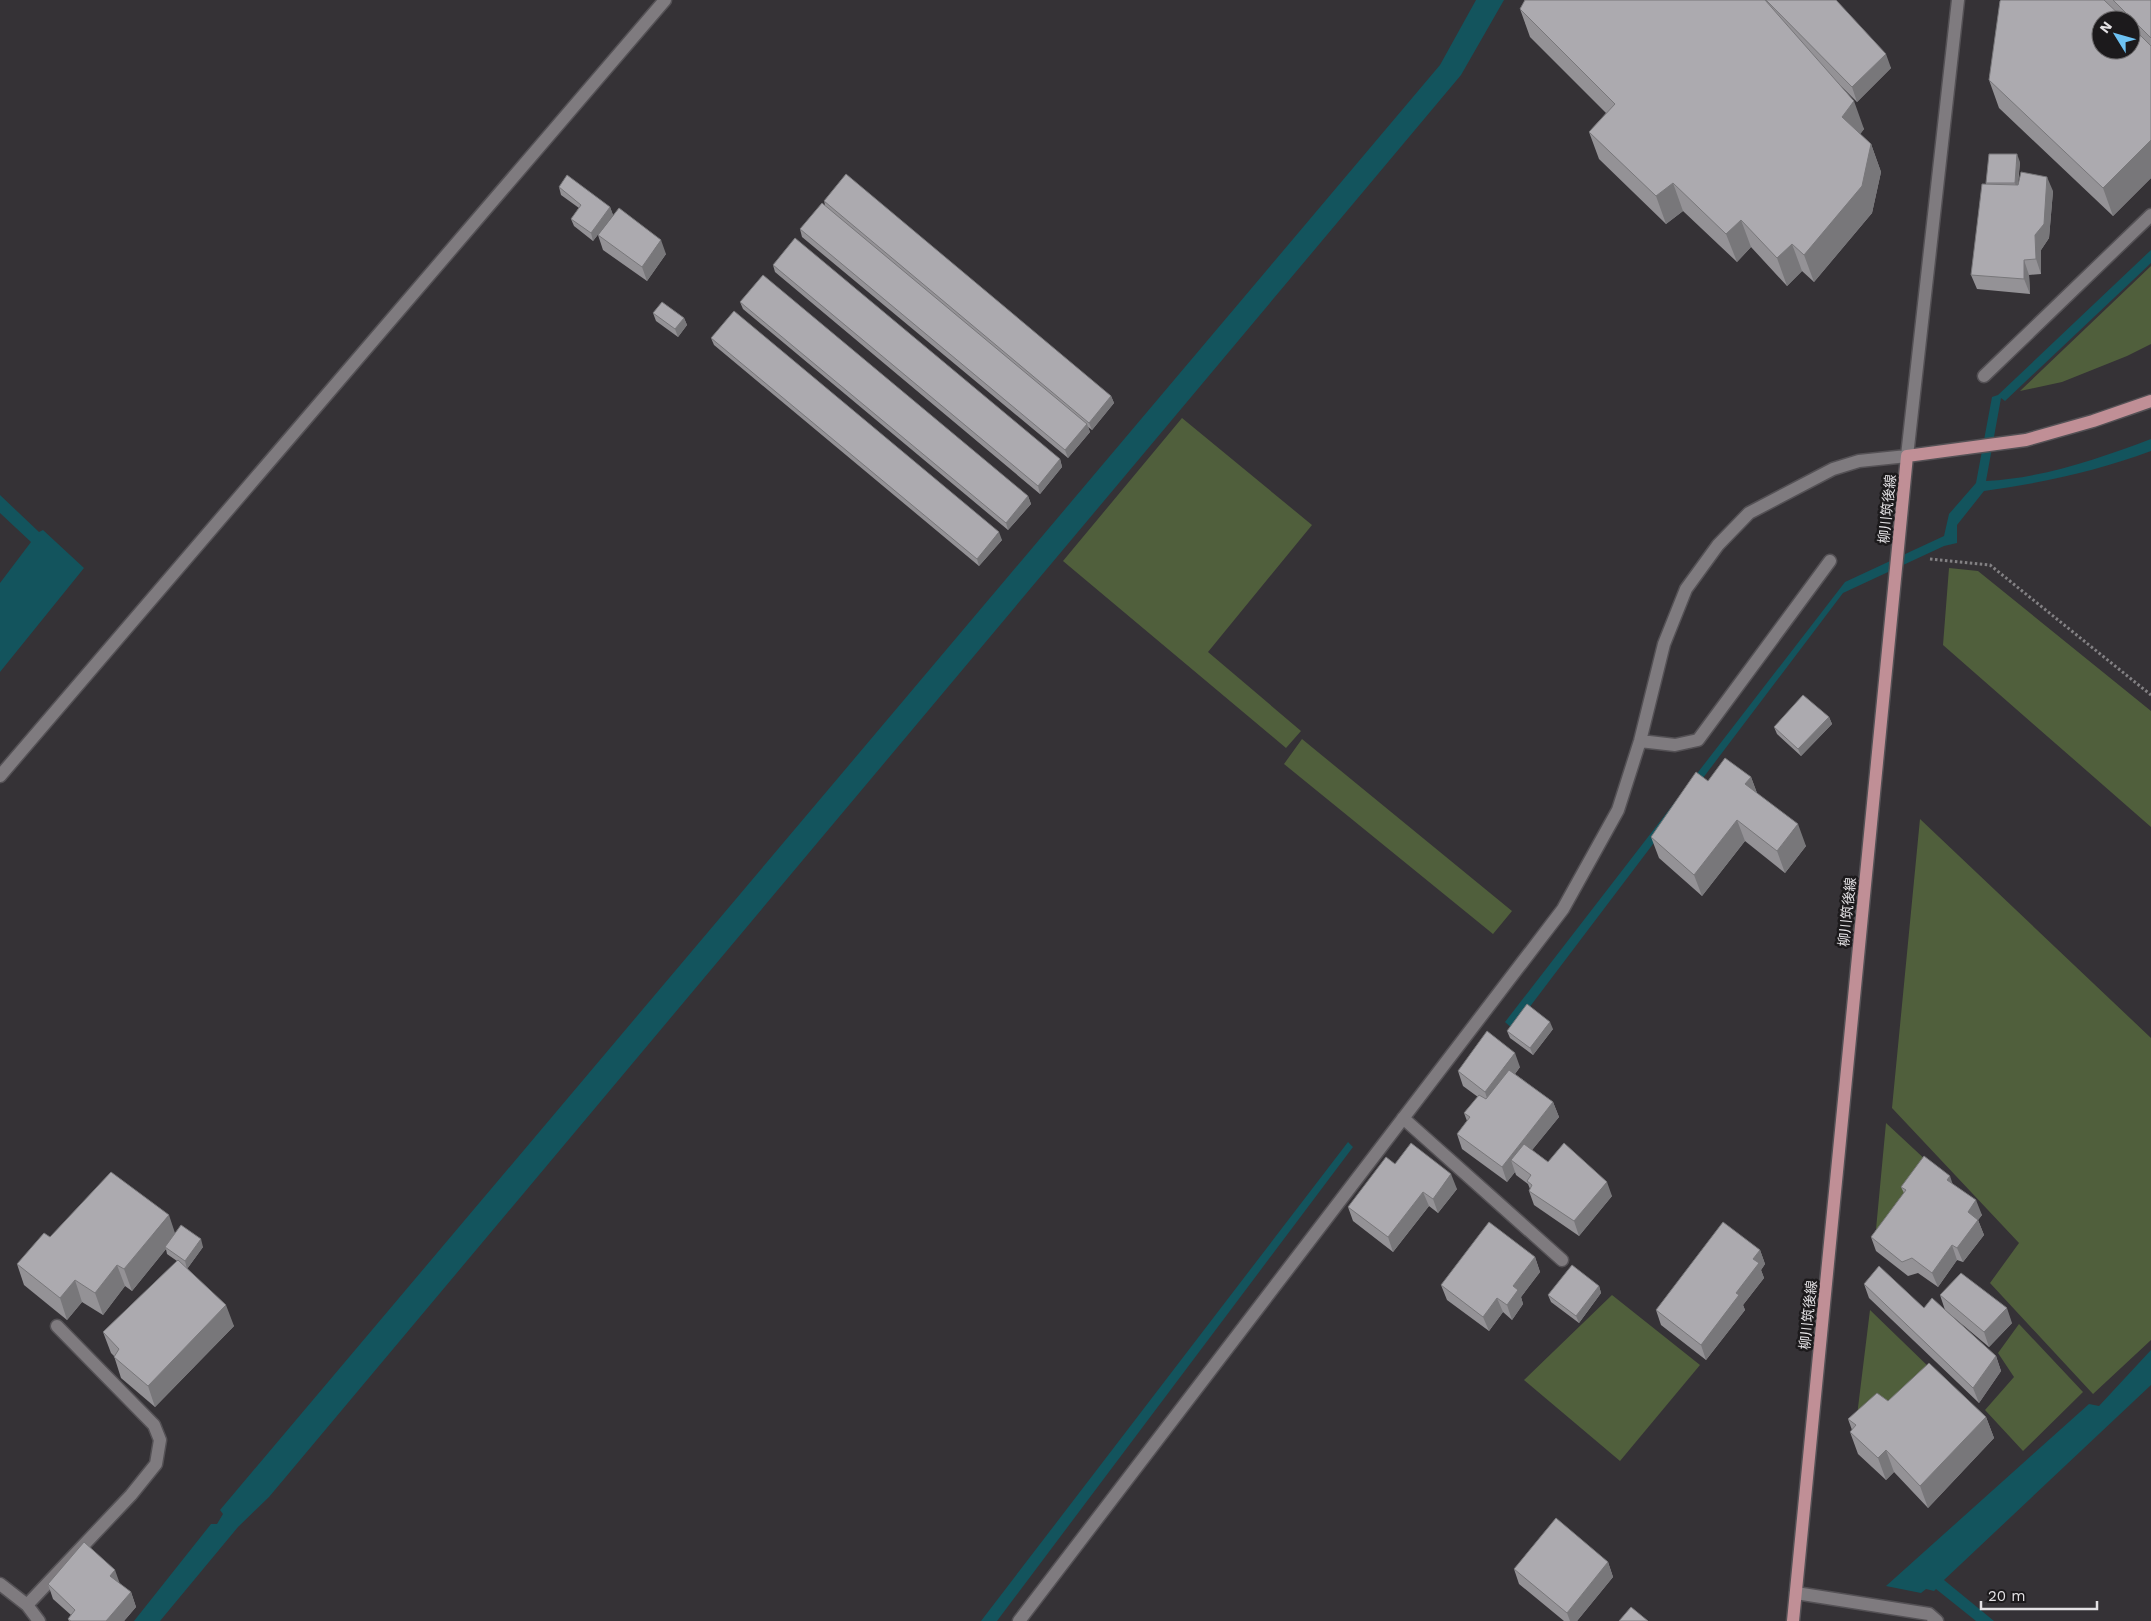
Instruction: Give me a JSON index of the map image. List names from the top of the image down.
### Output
{
  "streets": {
    "main road": ["柳川筑後線"]
  },
  "scale_bar": "20 m",
  "north": "top left"
}
